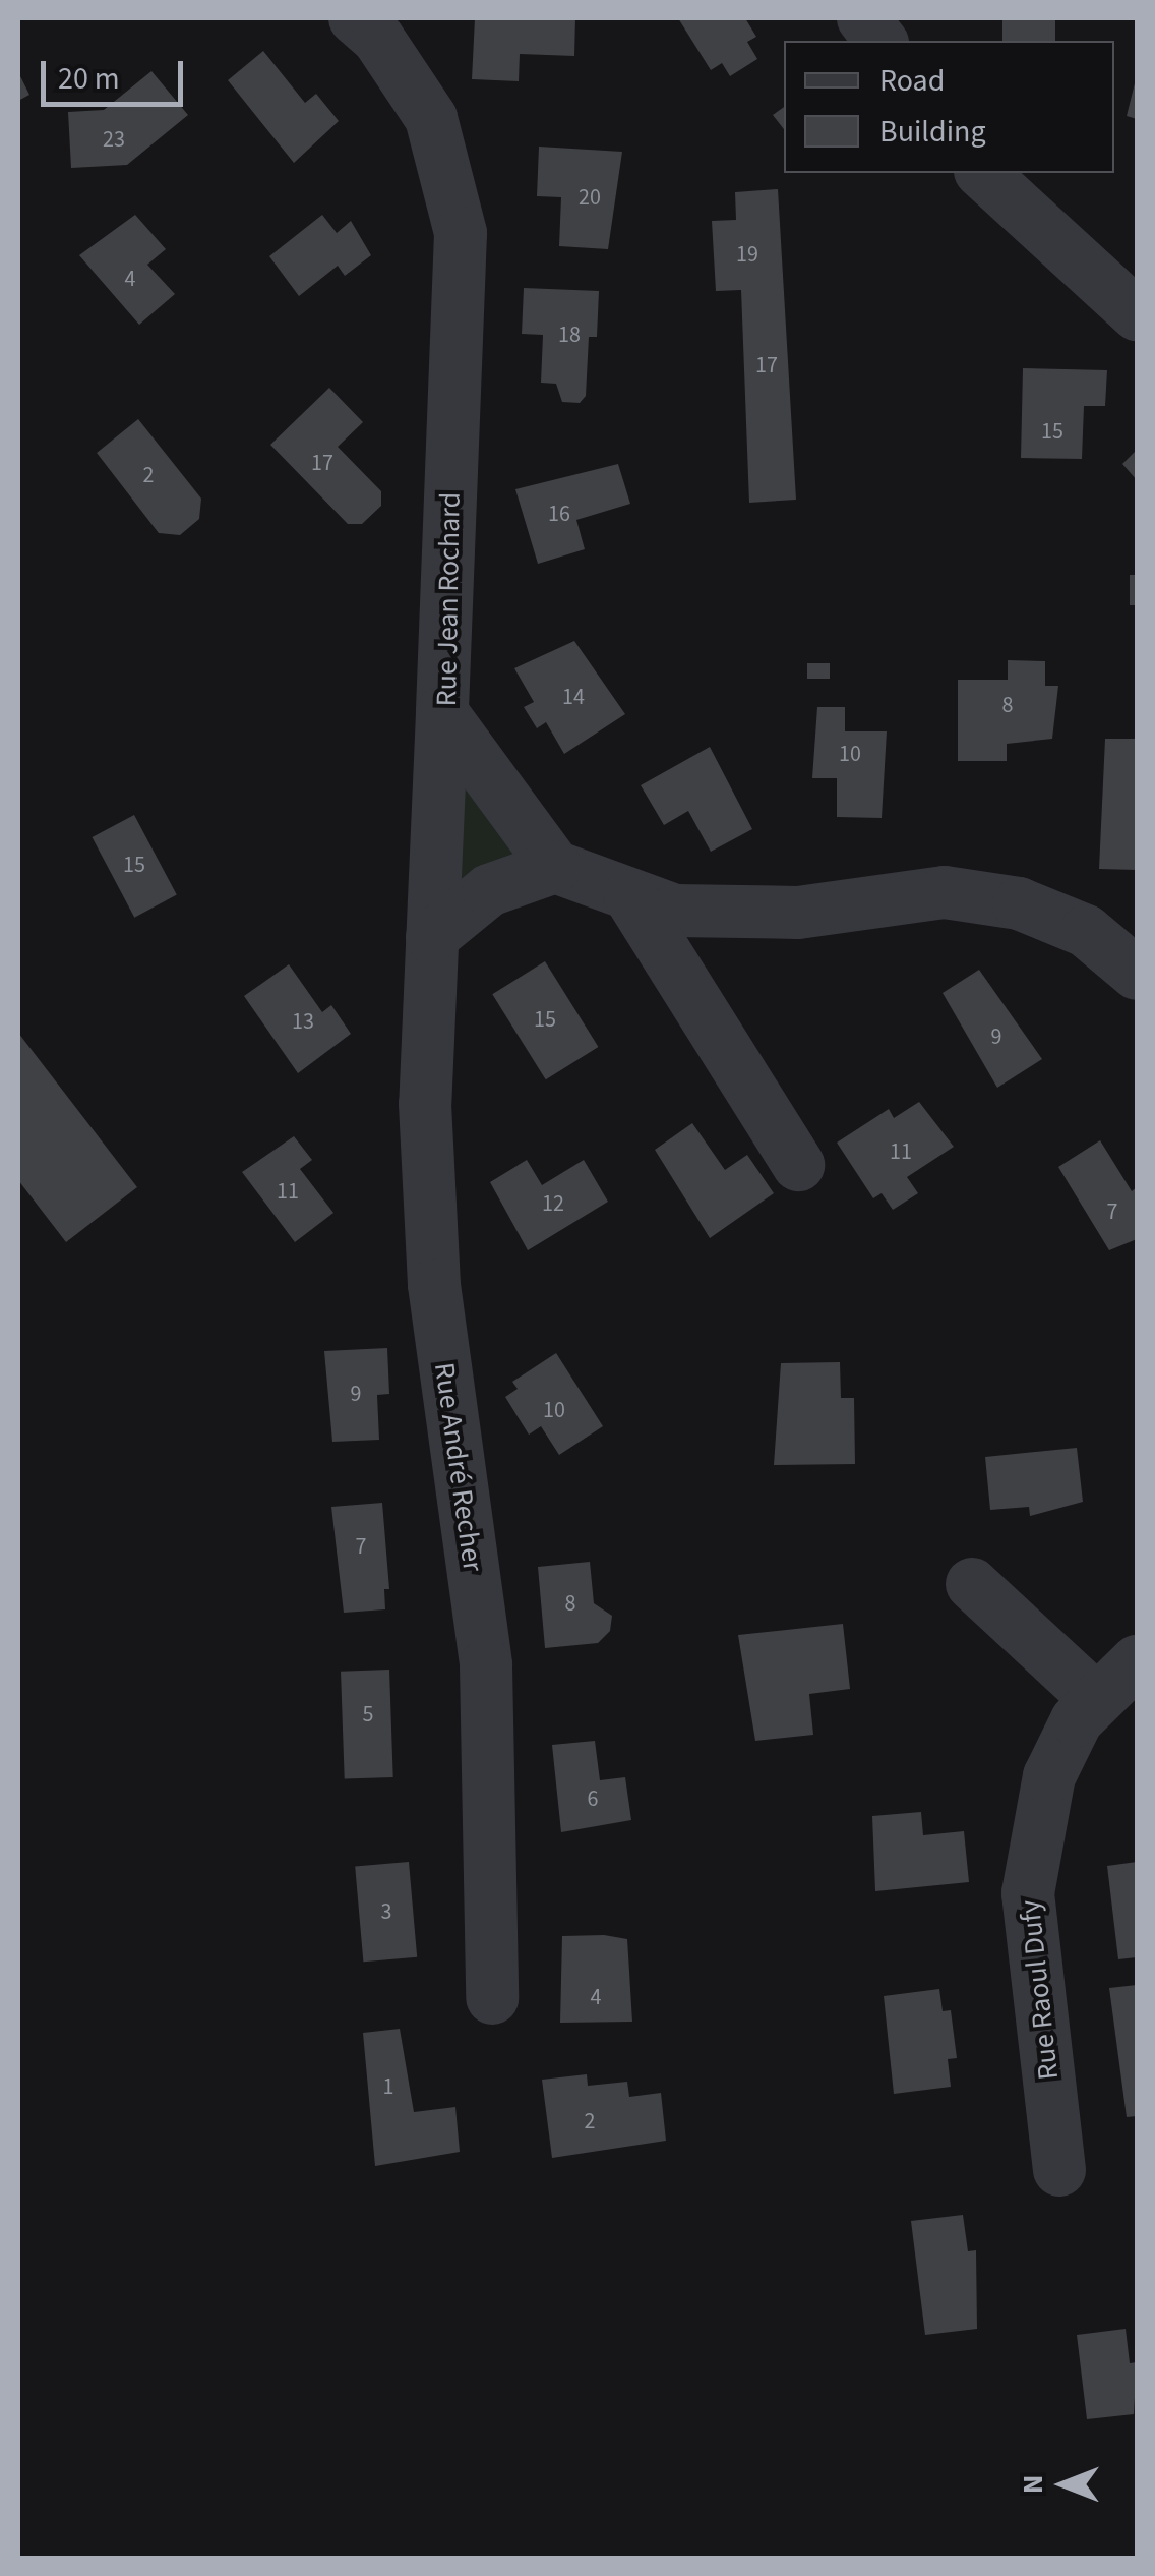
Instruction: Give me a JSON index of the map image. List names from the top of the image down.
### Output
{
  "streets": {
    "street": ["Rue Jean Rochard", "Rue André Recher", "Rue Raoul Dufy"]
  },
  "crossings": [
    ["Rue Jean Rochard", "Rue André Recher"]
  ],
  "house_numbers": [
    "23",
    "20",
    "19",
    "4",
    "18",
    "17",
    "15",
    "17",
    "2",
    "16",
    "14",
    "8",
    "10",
    "15",
    "15",
    "13",
    "9",
    "11",
    "11",
    "12",
    "7",
    "9",
    "10",
    "7",
    "8",
    "5",
    "6",
    "3",
    "4",
    "1",
    "2"
  ],
  "legend": ["Road", "Building"],
  "scale_bar": "20 m",
  "north": "left"
}
